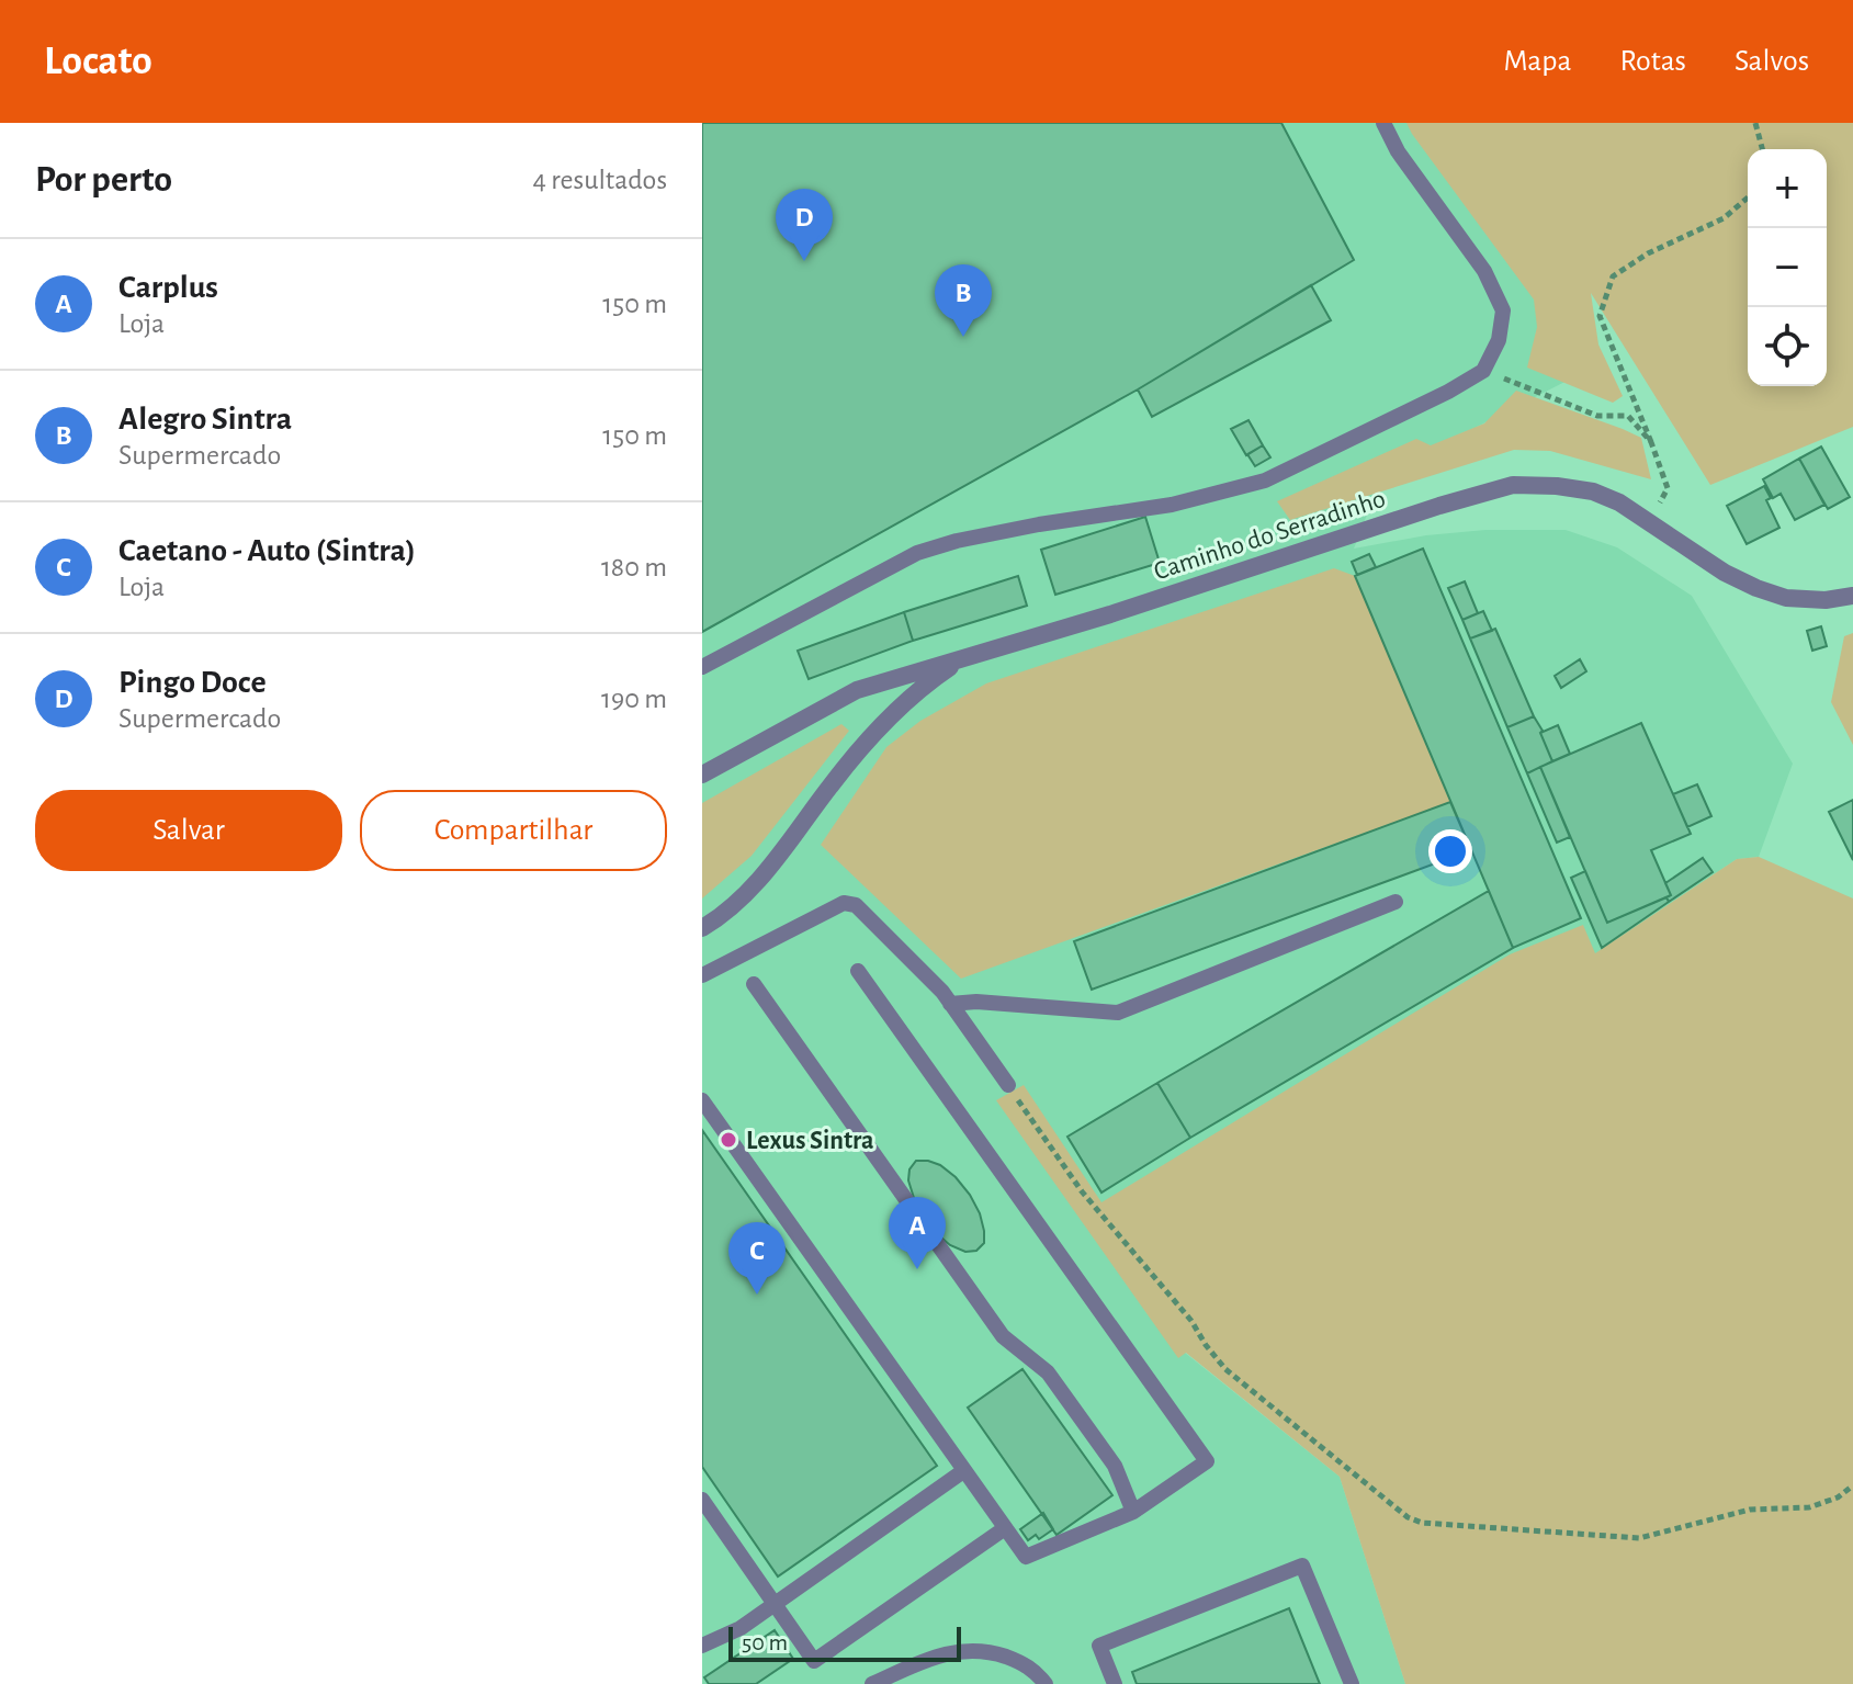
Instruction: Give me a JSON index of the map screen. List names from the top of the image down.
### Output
{
  "streets": {
    "street": ["Caminho do Serradinho"]
  },
  "places": ["Lexus Sintra"],
  "scale_bar": "50 m",
  "page": {
    "header": "Locato",
    "nav": ["Mapa", "Rotas", "Salvos"],
    "heading": ["Por perto", "4 resultados"],
    "map_buttons": ["+", "−"],
    "pins": [
      "D",
      "B",
      "A",
      "C"
    ],
    "list": [
      {
        "mark": "A",
        "name": "Carplus",
        "note": "Loja",
        "value": "150 m"
      },
      {
        "mark": "B",
        "name": "Alegro Sintra",
        "note": "Supermercado",
        "value": "150 m"
      },
      {
        "mark": "C",
        "name": "Caetano - Auto (Sintra)",
        "note": "Loja",
        "value": "180 m"
      },
      {
        "mark": "D",
        "name": "Pingo Doce",
        "note": "Supermercado",
        "value": "190 m"
      }
    ],
    "buttons": ["Salvar", "Compartilhar"],
    "scale": "50 m"
  }
}
